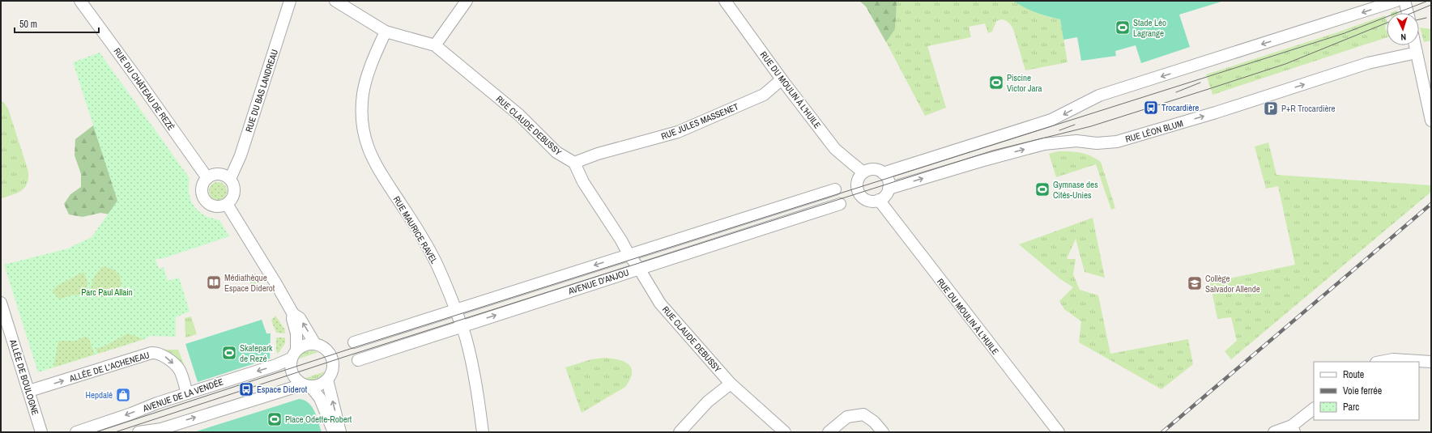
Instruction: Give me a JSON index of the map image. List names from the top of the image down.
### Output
{
  "streets": {
    "street": [
      "RUE DU CHÂTEAU DE REZÉ",
      "RUE DU MOULIN À L'HUILE",
      "RUE DU BAS LANDREAU",
      "RUE JULES MASSENET",
      "RUE CLAUDE DEBUSSY",
      "RUE LÉON BLUM",
      "RUE MAURICE RAVEL",
      "AVENUE D'ANJOU",
      "ALLÉE DE L'ACHENEAU",
      "ALLÉE DE BOULOGNE",
      "AVENUE DE LA VENDÉE"
    ]
  },
  "crossings": [
    ["RUE DU CHÂTEAU DE REZÉ", "RUE DU BAS LANDREAU"],
    ["RUE DU MOULIN À L'HUILE", "RUE JULES MASSENET"],
    ["RUE DU MOULIN À L'HUILE", "RUE LÉON BLUM"],
    ["RUE JULES MASSENET", "RUE CLAUDE DEBUSSY"],
    ["RUE CLAUDE DEBUSSY", "RUE MAURICE RAVEL"],
    ["RUE CLAUDE DEBUSSY", "AVENUE D'ANJOU"],
    ["RUE MAURICE RAVEL", "AVENUE D'ANJOU"],
    ["ALLÉE DE L'ACHENEAU", "ALLÉE DE BOULOGNE"],
    ["ALLÉE DE L'ACHENEAU", "AVENUE DE LA VENDÉE"]
  ],
  "one_way": ["ALLÉE DE L'ACHENEAU"],
  "parks": ["Parc Paul Allain"],
  "places": {
    "sports": [
      "Stade Léo Lagrange",
      "Piscine Victor Jara",
      "Gymnase des Cités-Unies",
      "Skatepark de Rezé",
      "Place Odette-Robert"
    ],
    "bus stop": ["Trocardière", "Espace Diderot"],
    "parking": ["P+R Trocardière"],
    "library": ["Médiathèque Espace Diderot"],
    "school or university": ["Collège Salvador Allende"],
    "shop": ["Hepdalé"]
  },
  "legend": ["Route", "Voie ferrée", "Parc"],
  "scale_bar": "50 m",
  "north": "bottom"
}
